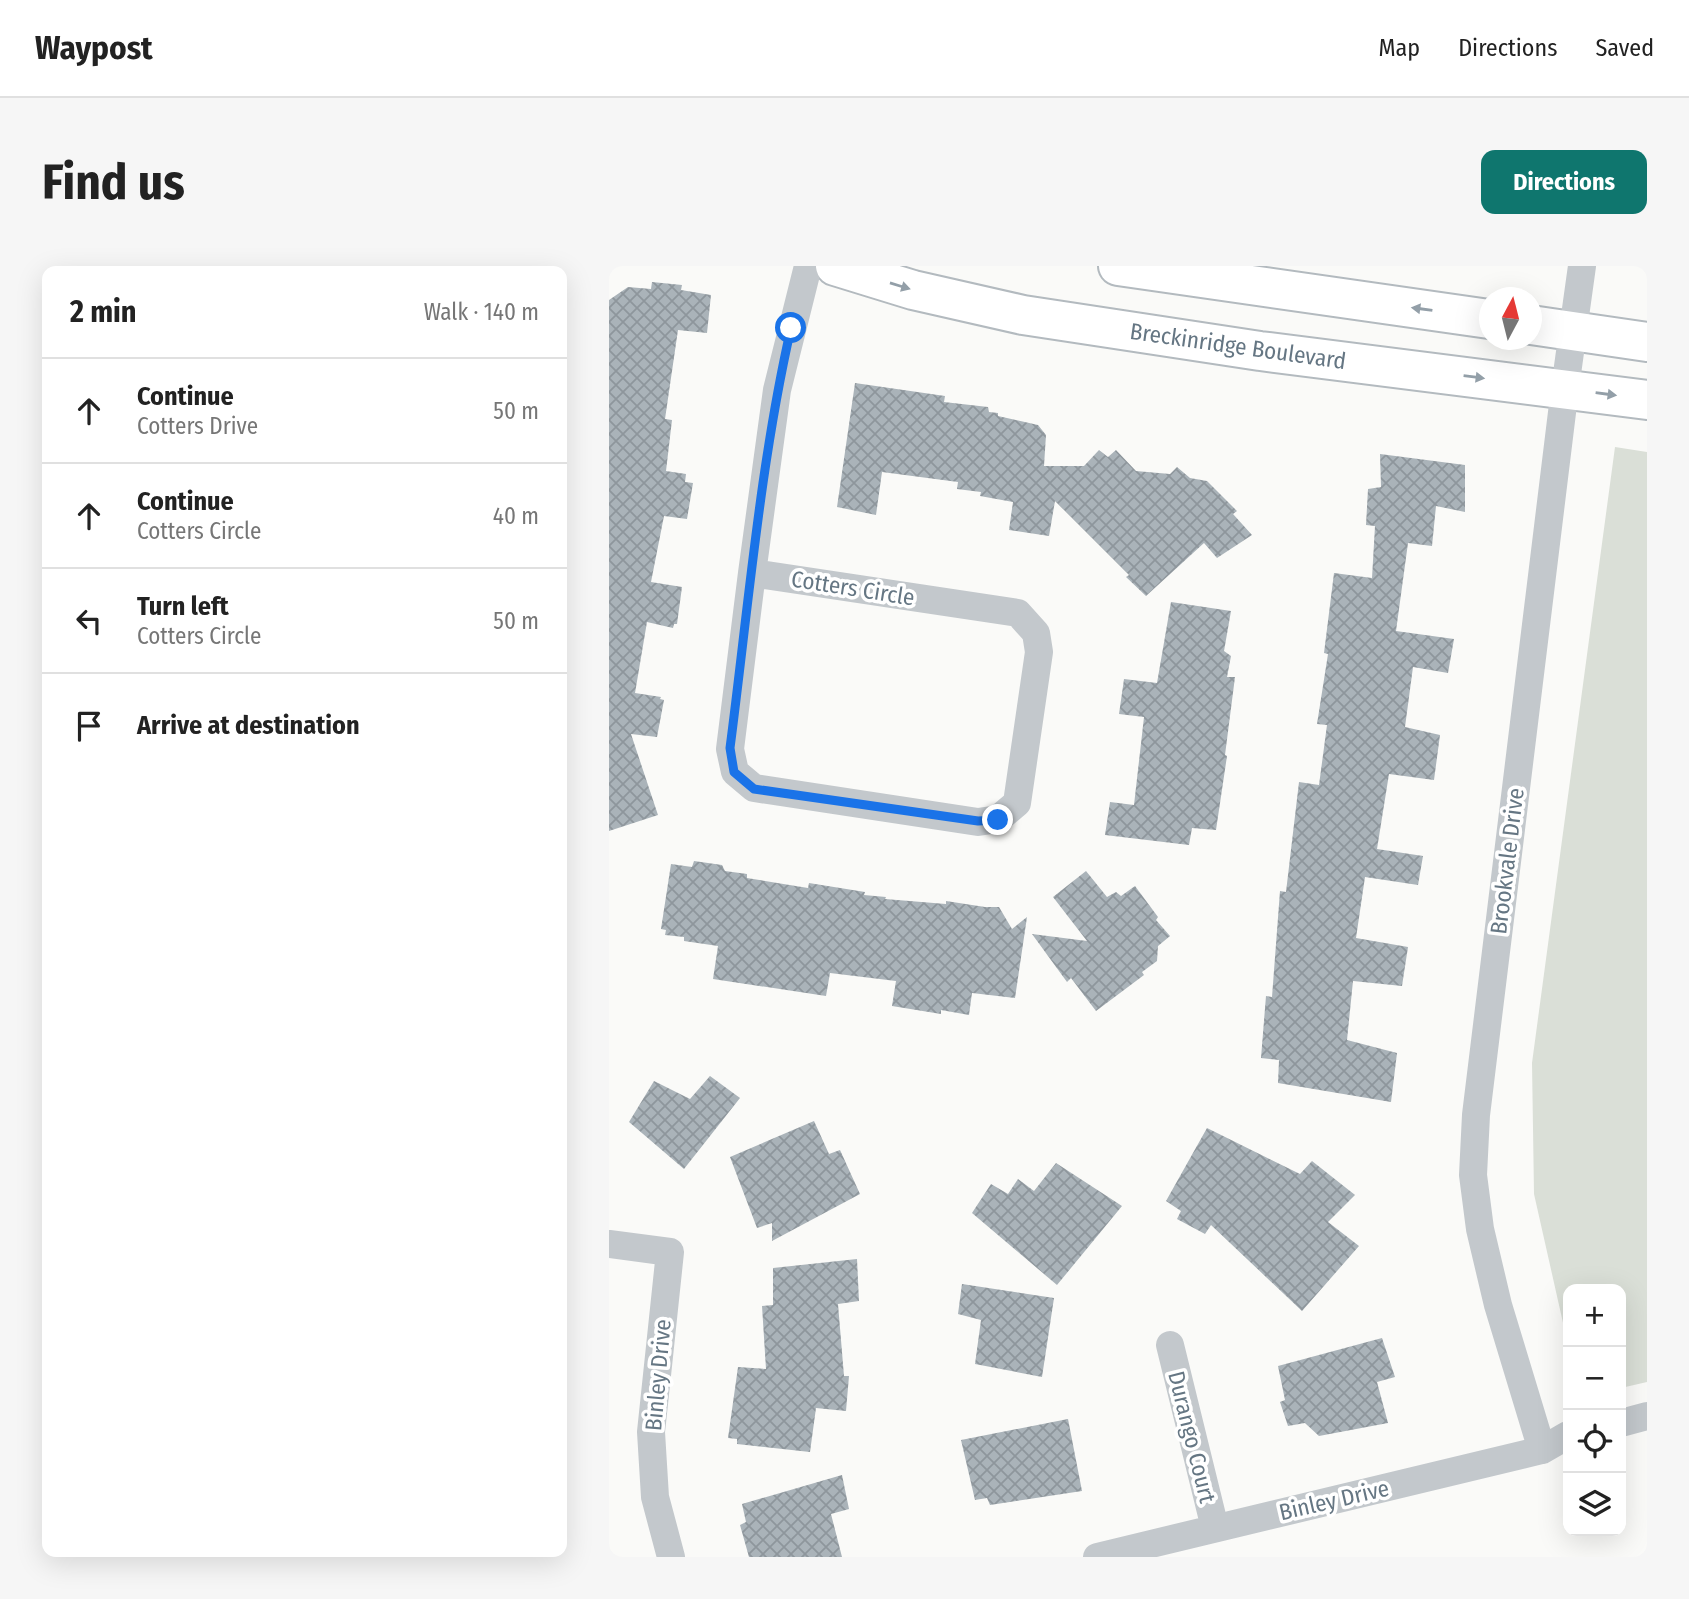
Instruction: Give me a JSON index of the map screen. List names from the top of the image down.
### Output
{
  "streets": {
    "street": [
      "Breckinridge Boulevard",
      "Cotters Circle",
      "Brookvale Drive",
      "Binley Drive",
      "Durango Court"
    ]
  },
  "crossings": [
    ["Breckinridge Boulevard", "Brookvale Drive"],
    ["Brookvale Drive", "Binley Drive"],
    ["Binley Drive", "Durango Court"]
  ],
  "north": "top",
  "page": {
    "header": "Waypost",
    "nav": ["Map", "Directions", "Saved"],
    "buttons": "Directions",
    "title": "Find us",
    "heading": ["2 min", "Walk · 140 m"],
    "list": [
      ["Continue", "Cotters Drive", "50 m"],
      ["Continue", "Cotters Circle", "40 m"],
      ["Turn left", "Cotters Circle", "50 m"],
      "Arrive at destination"
    ],
    "map_buttons": ["+", "−"]
  }
}
